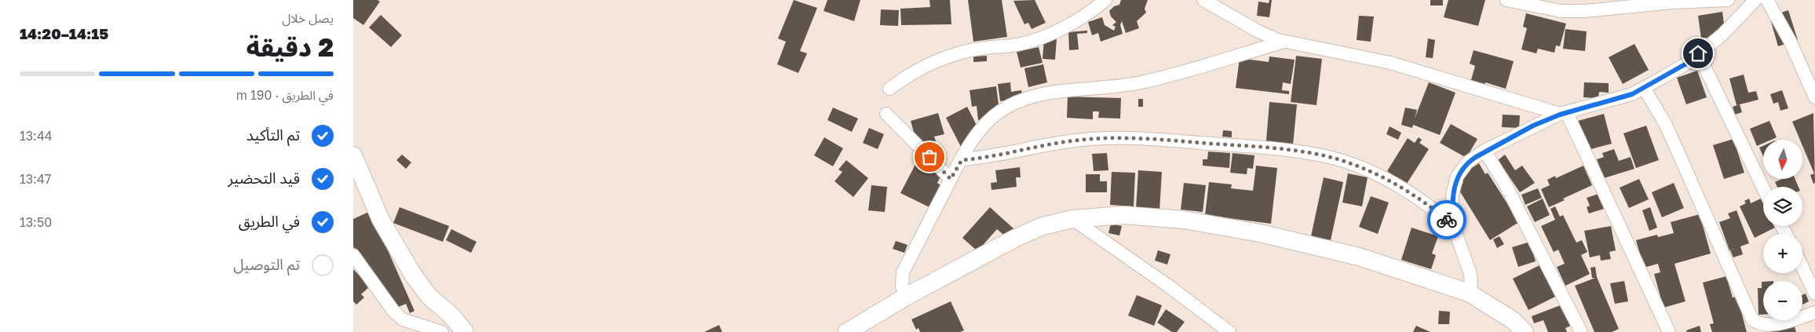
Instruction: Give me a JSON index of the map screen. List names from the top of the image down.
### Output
{
  "north": "bottom",
  "page": {
    "heading": ["2 دقيقة", "يصل خلال", "14:15–14:20"],
    "bar": "في الطريق · 190 m",
    "list": [
      ["تم التأكيد", "13:44"],
      ["قيد التحضير", "13:47"],
      ["في الطريق", "13:50"],
      "تم التوصيل"
    ],
    "map_buttons": ["+", "−"]
  }
}
